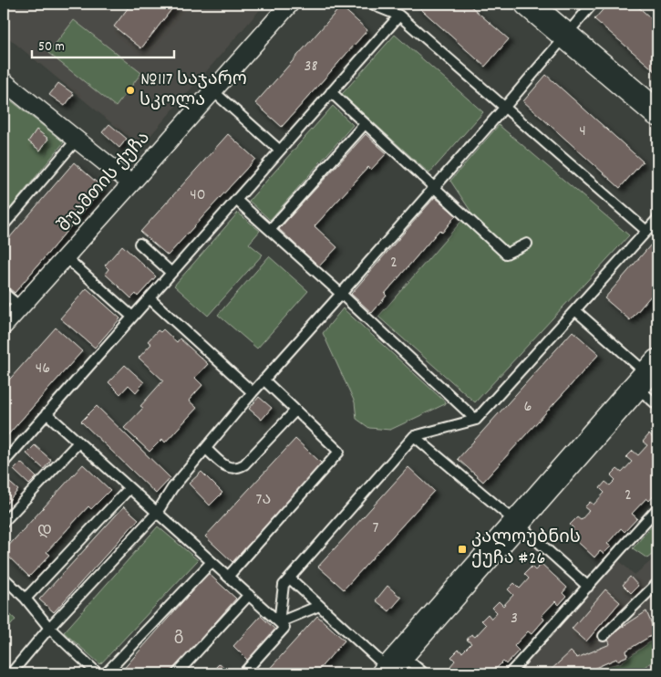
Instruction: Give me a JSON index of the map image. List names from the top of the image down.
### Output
{
  "streets": {
    "street": ["შუამთის ქუჩა"]
  },
  "places": {
    "other": ["№117 საჯარო სკოლა"],
    "transit": ["კალოუბნის ქუჩა #26"]
  },
  "house_numbers": [
    "38",
    "4",
    "40",
    "2",
    "46",
    "6",
    "2",
    "7ა",
    "7",
    "დ",
    "3",
    "გ"
  ],
  "scale_bar": "50 m"
}
